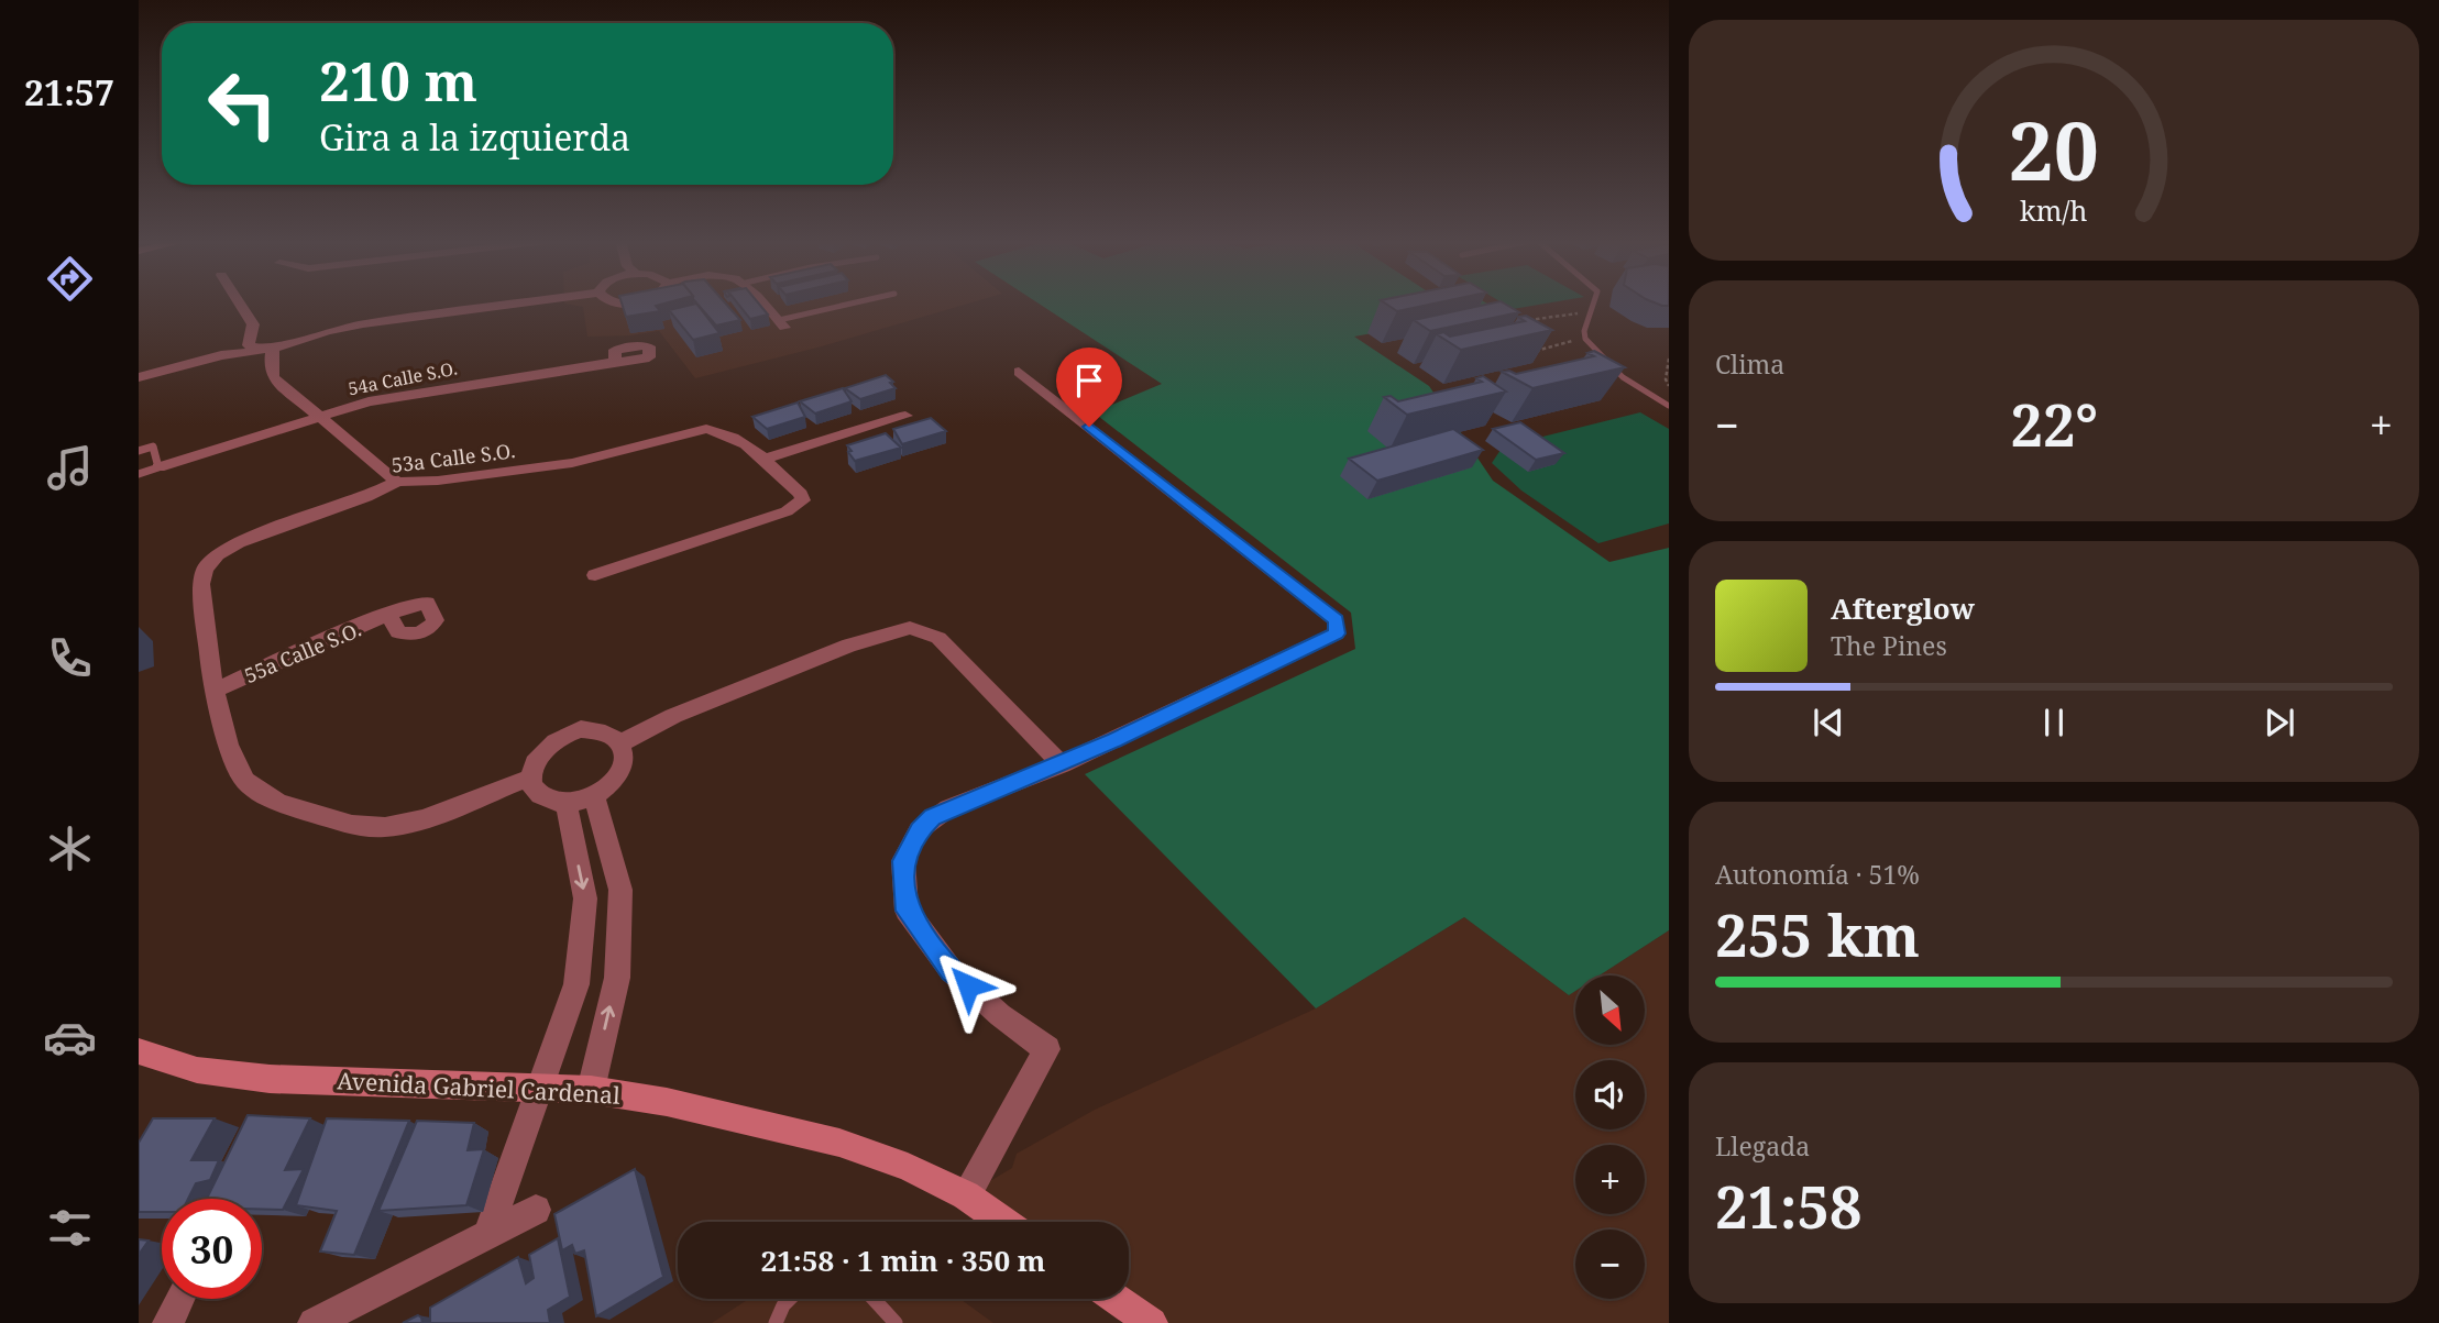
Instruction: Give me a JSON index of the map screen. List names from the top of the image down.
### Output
{
  "streets": {
    "street": [
      "54a Calle S.O.",
      "53a Calle S.O.",
      "55a Calle S.O.",
      "Avenida Gabriel Cardenal"
    ]
  },
  "crossings": [
    ["53a Calle S.O.", "55a Calle S.O."]
  ],
  "north": "bottom right",
  "page": {
    "tabs": "21:57",
    "turn": ["210 m", "Gira a la izquierda"],
    "tile": [
      "Clima",
      ["Autonomía · 51%", "255 km"],
      ["Llegada", "21:58"]
    ],
    "heat": ["−", "22°", "+"],
    "song": ["Afterglow", "The Pines"],
    "map_buttons": ["+", "−"],
    "limit": "30",
    "trip": "21:58 · 1 min · 350 m",
    "gauge": ["20", "km/h"]
  }
}
